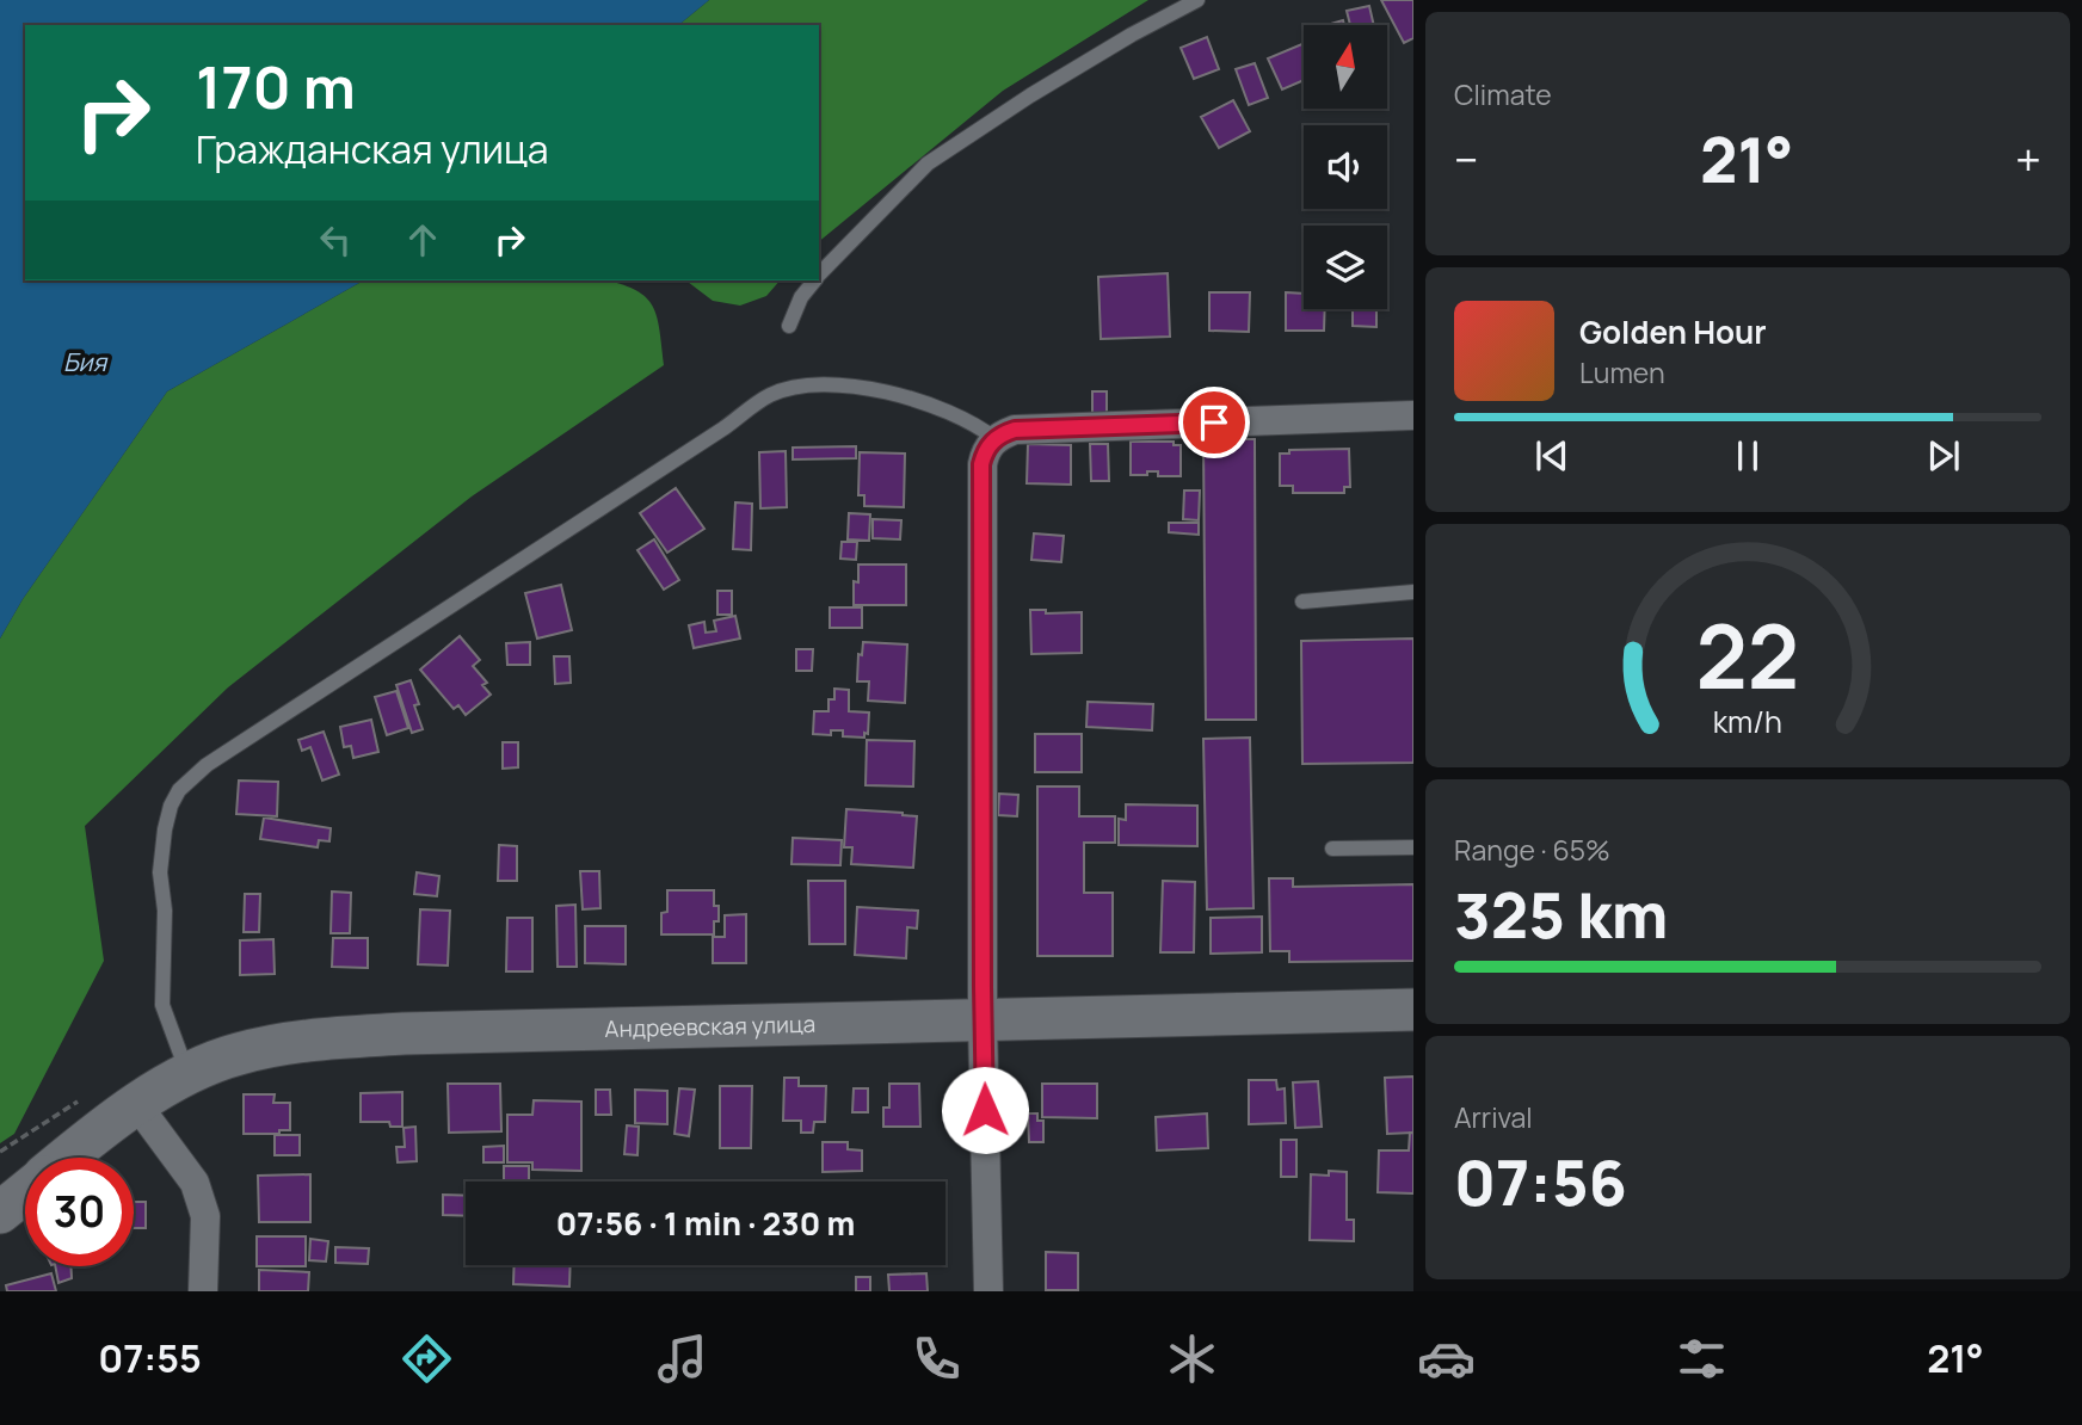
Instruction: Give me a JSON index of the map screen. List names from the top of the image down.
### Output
{
  "streets": {
    "street": ["Андреевская улица"]
  },
  "water": ["Бия"],
  "north": "top",
  "page": {
    "tile": [
      "Climate",
      ["Range · 65%", "325 km"],
      ["Arrival", "07:56"]
    ],
    "turn": ["170 m", "Гражданская улица"],
    "heat": ["−", "21°", "+"],
    "song": ["Golden Hour", "Lumen"],
    "limit": "30",
    "trip": "07:56 · 1 min · 230 m",
    "tabs": ["07:55", "21°"],
    "gauge": ["22", "km/h"]
  }
}
